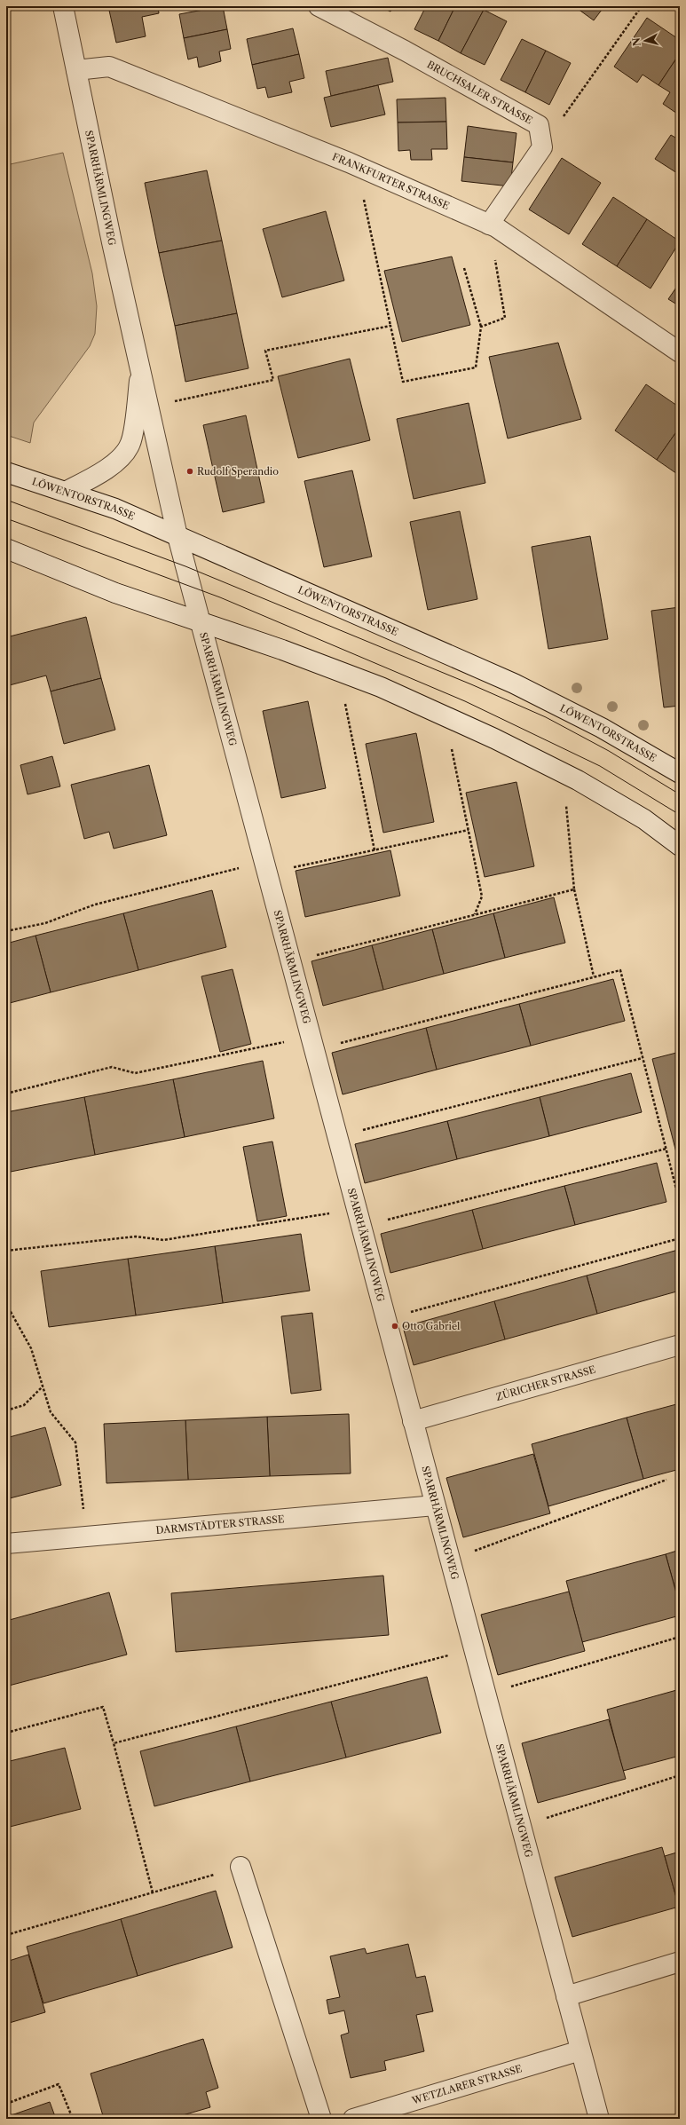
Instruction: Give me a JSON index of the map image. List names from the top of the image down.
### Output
{
  "streets": {
    "street": [
      "BRUCHSALER STRASSE",
      "FRANKFURTER STRASSE",
      "SPARRHÄRMLINGWEG",
      "LÖWENTORSTRASSE",
      "ZÜRICHER STRASSE",
      "DARMSTÄDTER STRASSE",
      "WETZLARER STRASSE"
    ]
  },
  "crossings": [
    ["FRANKFURTER STRASSE", "SPARRHÄRMLINGWEG"],
    ["SPARRHÄRMLINGWEG", "LÖWENTORSTRASSE"],
    ["SPARRHÄRMLINGWEG", "ZÜRICHER STRASSE"],
    ["SPARRHÄRMLINGWEG", "DARMSTÄDTER STRASSE"],
    ["SPARRHÄRMLINGWEG", "WETZLARER STRASSE"]
  ],
  "places": ["Rudolf Sperandio", "Otto Gabriel"],
  "north": "left"
}
